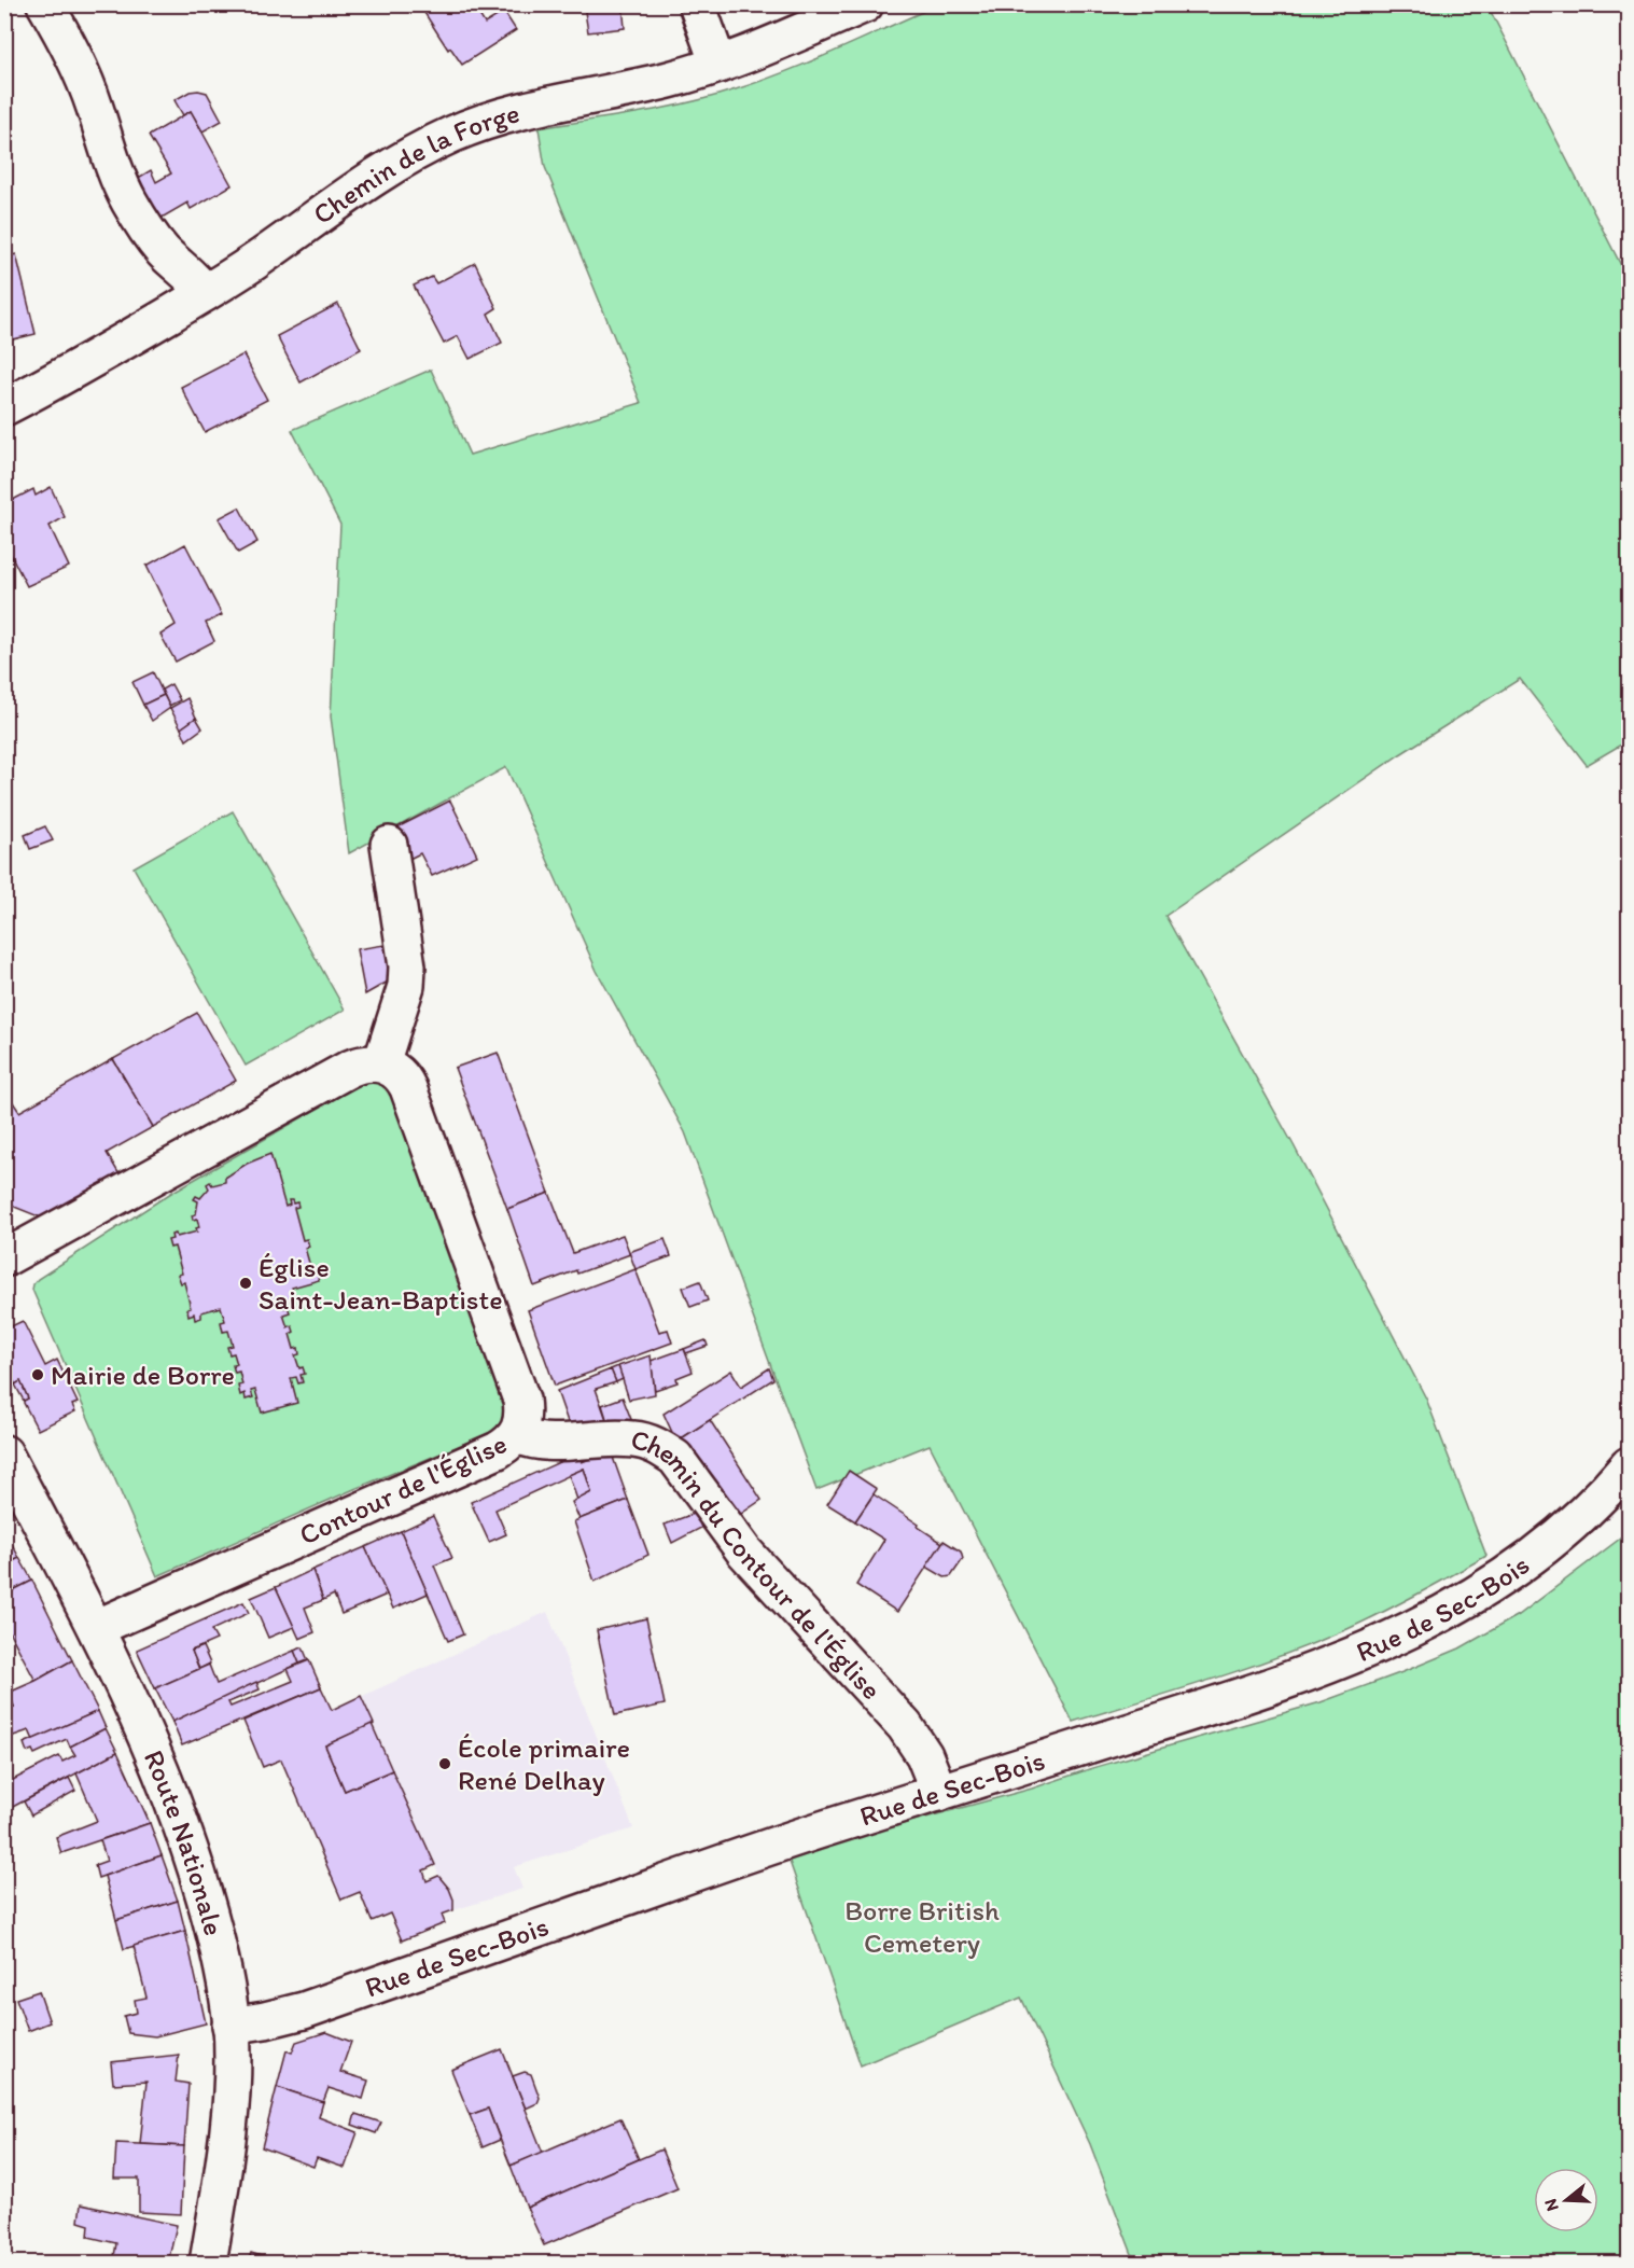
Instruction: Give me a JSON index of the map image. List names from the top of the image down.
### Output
{
  "streets": {
    "street": [
      "Chemin de la Forge",
      "Contour de l'Église",
      "Chemin du Contour de l'Église",
      "Rue de Sec-Bois",
      "Route Nationale"
    ]
  },
  "crossings": [
    ["Contour de l'Église", "Chemin du Contour de l'Église"],
    ["Contour de l'Église", "Route Nationale"],
    ["Chemin du Contour de l'Église", "Rue de Sec-Bois"],
    ["Rue de Sec-Bois", "Route Nationale"]
  ],
  "parks": ["Borre British Cemetery"],
  "places": ["Église Saint-Jean-Baptiste", "Mairie de Borre", "École primaire René Delhay"],
  "north": "left"
}
